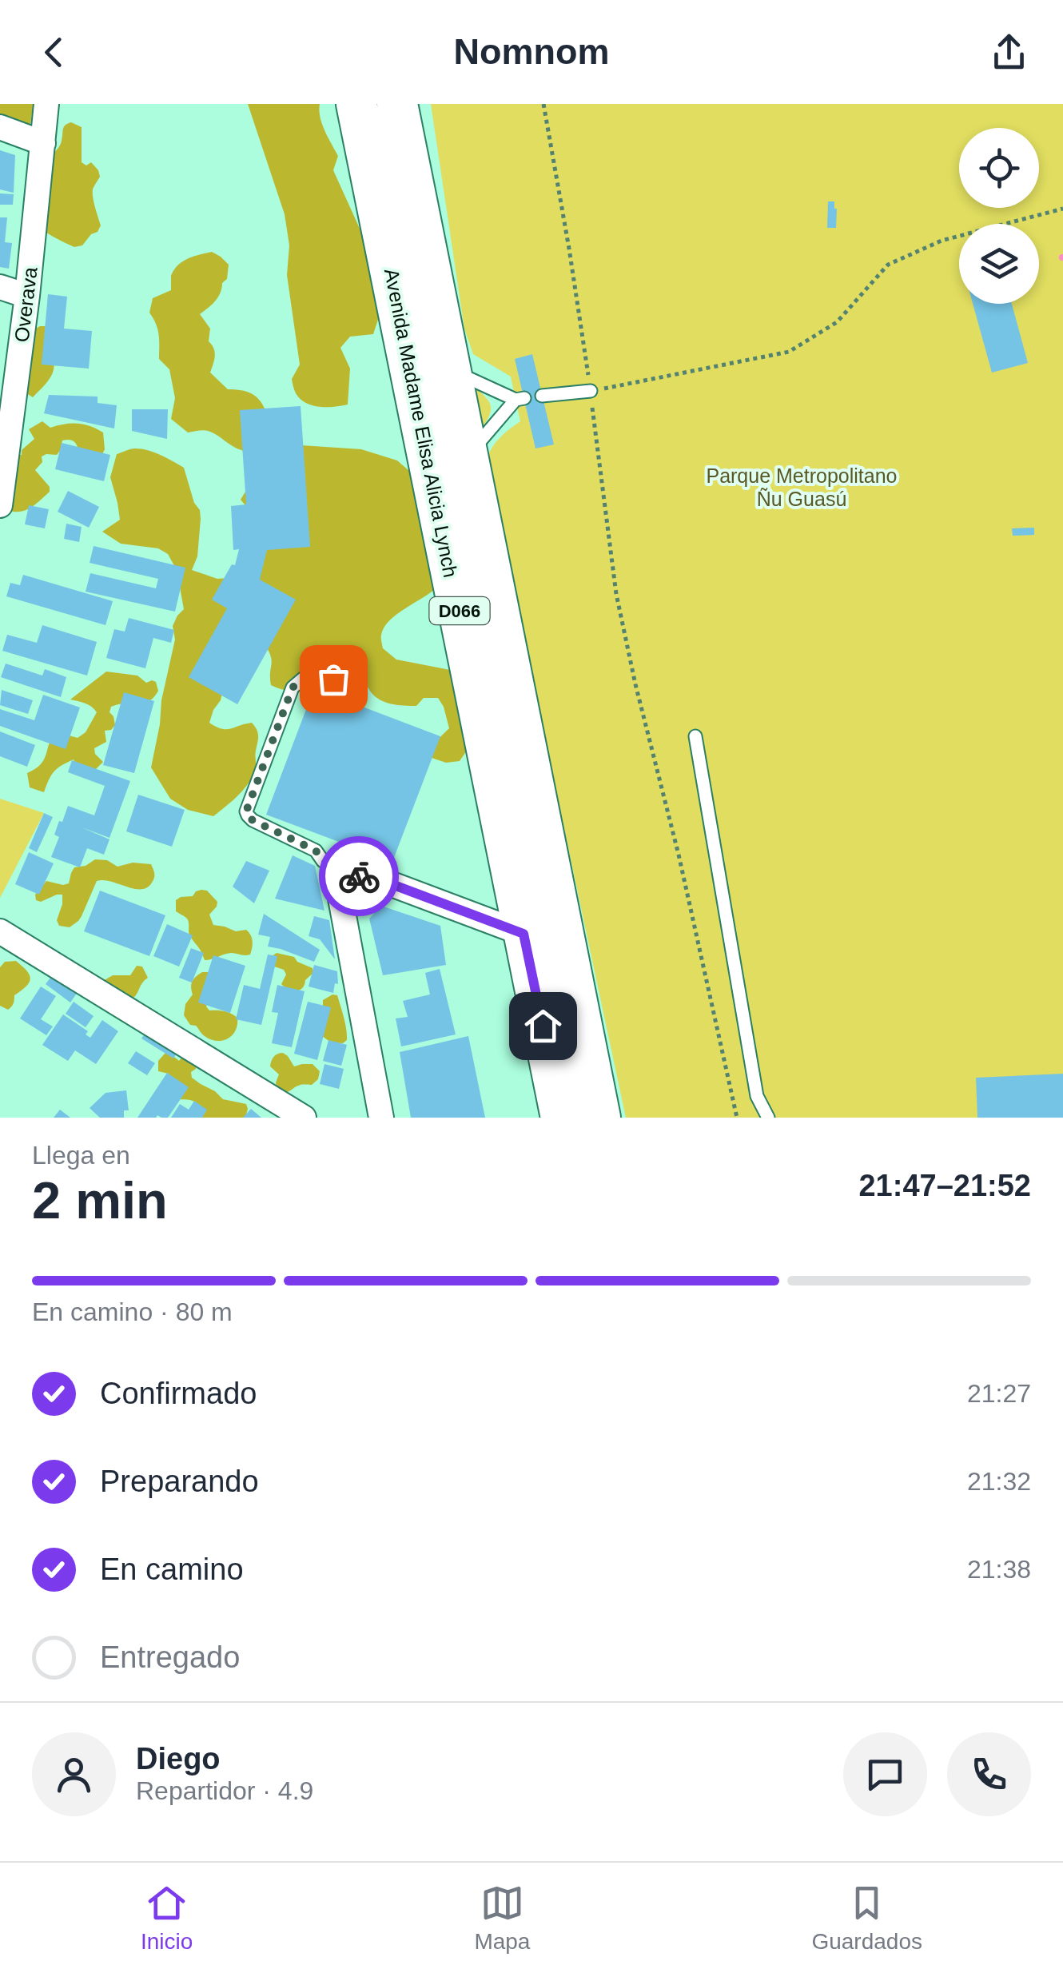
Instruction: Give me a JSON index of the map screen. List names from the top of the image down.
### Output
{
  "streets": {
    "highway": ["Avenida Madame Elisa Alicia Lynch", "D066"],
    "street": ["Overava"]
  },
  "parks": ["Parque Metropolitano Ñu Guasú"],
  "page": {
    "header": "Nomnom",
    "heading": ["2 min", "Llega en", "21:47–21:52"],
    "panel": ["Diego", "Repartidor · 4.9"],
    "bar": "En camino · 80 m",
    "list": [
      ["Confirmado", "21:27"],
      ["Preparando", "21:32"],
      ["En camino", "21:38"],
      "Entregado"
    ],
    "tabs": ["Inicio", "Mapa", "Guardados"]
  }
}
